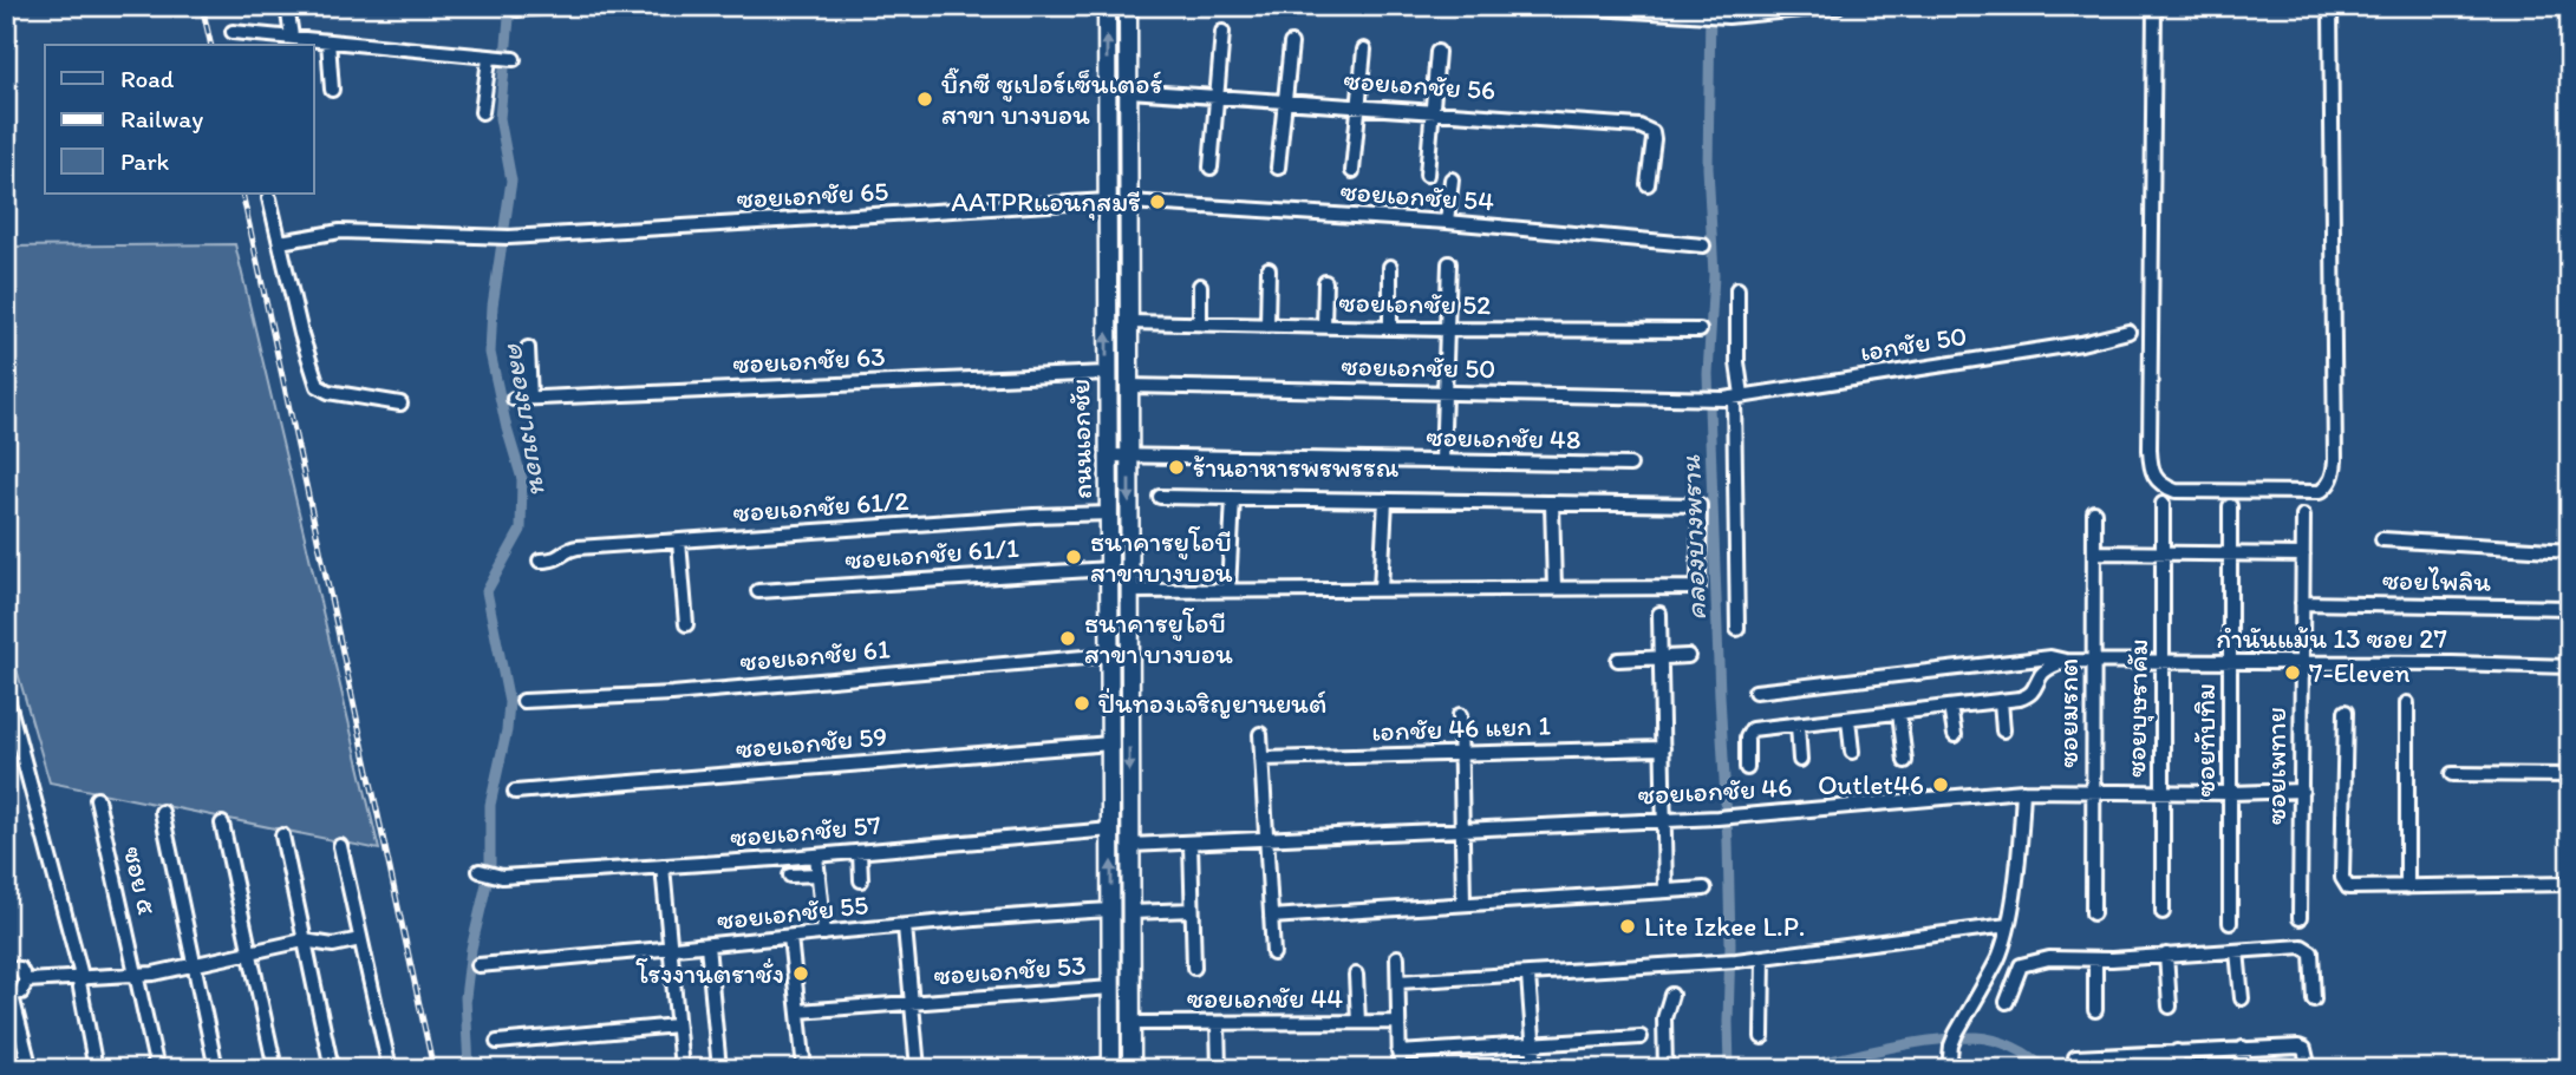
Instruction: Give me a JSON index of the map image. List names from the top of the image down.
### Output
{
  "streets": {
    "main road": ["ถนนเอกชัย"],
    "street": [
      "ซอยเอกชัย 56",
      "ซอยเอกชัย 65",
      "ซอยเอกชัย 54",
      "ซอยเอกชัย 52",
      "เอกชัย 50",
      "ซอยเอกชัย 63",
      "ซอยเอกชัย 50",
      "ซอยเอกชัย 48",
      "ซอยเอกชัย 61/2",
      "ซอยเอกชัย 61/1",
      "ซอยไพลิน",
      "กำนันแม้น 13 ซอย 27",
      "ซอยเอกชัย 61",
      "ซอยบุษราคัม",
      "ซอยมรกต",
      "เอกชัย 46 แยก 1",
      "ซอยทับทิม",
      "ซอยเอกชัย 59",
      "ซอยเพทาย",
      "ซอยเอกชัย 46",
      "ซอยเอกชัย 57",
      "ซอย ๕",
      "ซอยเอกชัย 55",
      "ซอยเอกชัย 53",
      "ซอยเอกชัย 44"
    ]
  },
  "crossings": [
    ["ซอยเอกชัย 56", "ถนนเอกชัย"],
    ["ซอยเอกชัย 65", "ถนนเอกชัย"],
    ["ซอยเอกชัย 54", "ถนนเอกชัย"],
    ["ซอยเอกชัย 52", "ถนนเอกชัย"],
    ["เอกชัย 50", "ซอยเอกชัย 50"],
    ["ซอยเอกชัย 63", "ถนนเอกชัย"],
    ["ซอยเอกชัย 50", "ถนนเอกชัย"],
    ["ซอยเอกชัย 48", "ถนนเอกชัย"],
    ["ถนนเอกชัย", "ซอยเอกชัย 61/2"],
    ["ถนนเอกชัย", "ซอยเอกชัย 61/1"],
    ["ถนนเอกชัย", "ซอยเอกชัย 61"],
    ["ถนนเอกชัย", "ซอยเอกชัย 59"],
    ["ถนนเอกชัย", "ซอยเอกชัย 46"],
    ["ถนนเอกชัย", "ซอยเอกชัย 57"],
    ["ถนนเอกชัย", "ซอยเอกชัย 55"],
    ["ถนนเอกชัย", "ซอยเอกชัย 53"],
    ["ถนนเอกชัย", "ซอยเอกชัย 44"],
    ["ซอยไพลิน", "ซอยเพทาย"],
    ["กำนันแม้น 13 ซอย 27", "ซอยบุษราคัม"],
    ["กำนันแม้น 13 ซอย 27", "ซอยมรกต"],
    ["กำนันแม้น 13 ซอย 27", "ซอยทับทิม"],
    ["กำนันแม้น 13 ซอย 27", "ซอยเพทาย"],
    ["ซอยบุษราคัม", "ซอยเอกชัย 46"],
    ["ซอยมรกต", "ซอยเอกชัย 46"],
    ["ซอยทับทิม", "ซอยเอกชัย 46"],
    ["ซอยเพทาย", "ซอยเอกชัย 46"]
  ],
  "water": ["คลองบางบอน", "คลองบางพราน"],
  "places": [
    "บิ๊กซี ซูเปอร์เซ็นเตอร์ สาขา บางบอน",
    "AATPRแอนกุสมรี",
    "ร้านอาหารพรพรรณ",
    "ธนาคารยูโอบี สาขาบางบอน",
    "ธนาคารยูโอบี สาขา บางบอน",
    "7-Eleven",
    "ปิ่นทองเจริญยานยนต์",
    "Outlet46",
    "Lite Izkee L.P.",
    "โรงงานตราชั่ง"
  ],
  "legend": ["Road", "Railway", "Park"]
}
